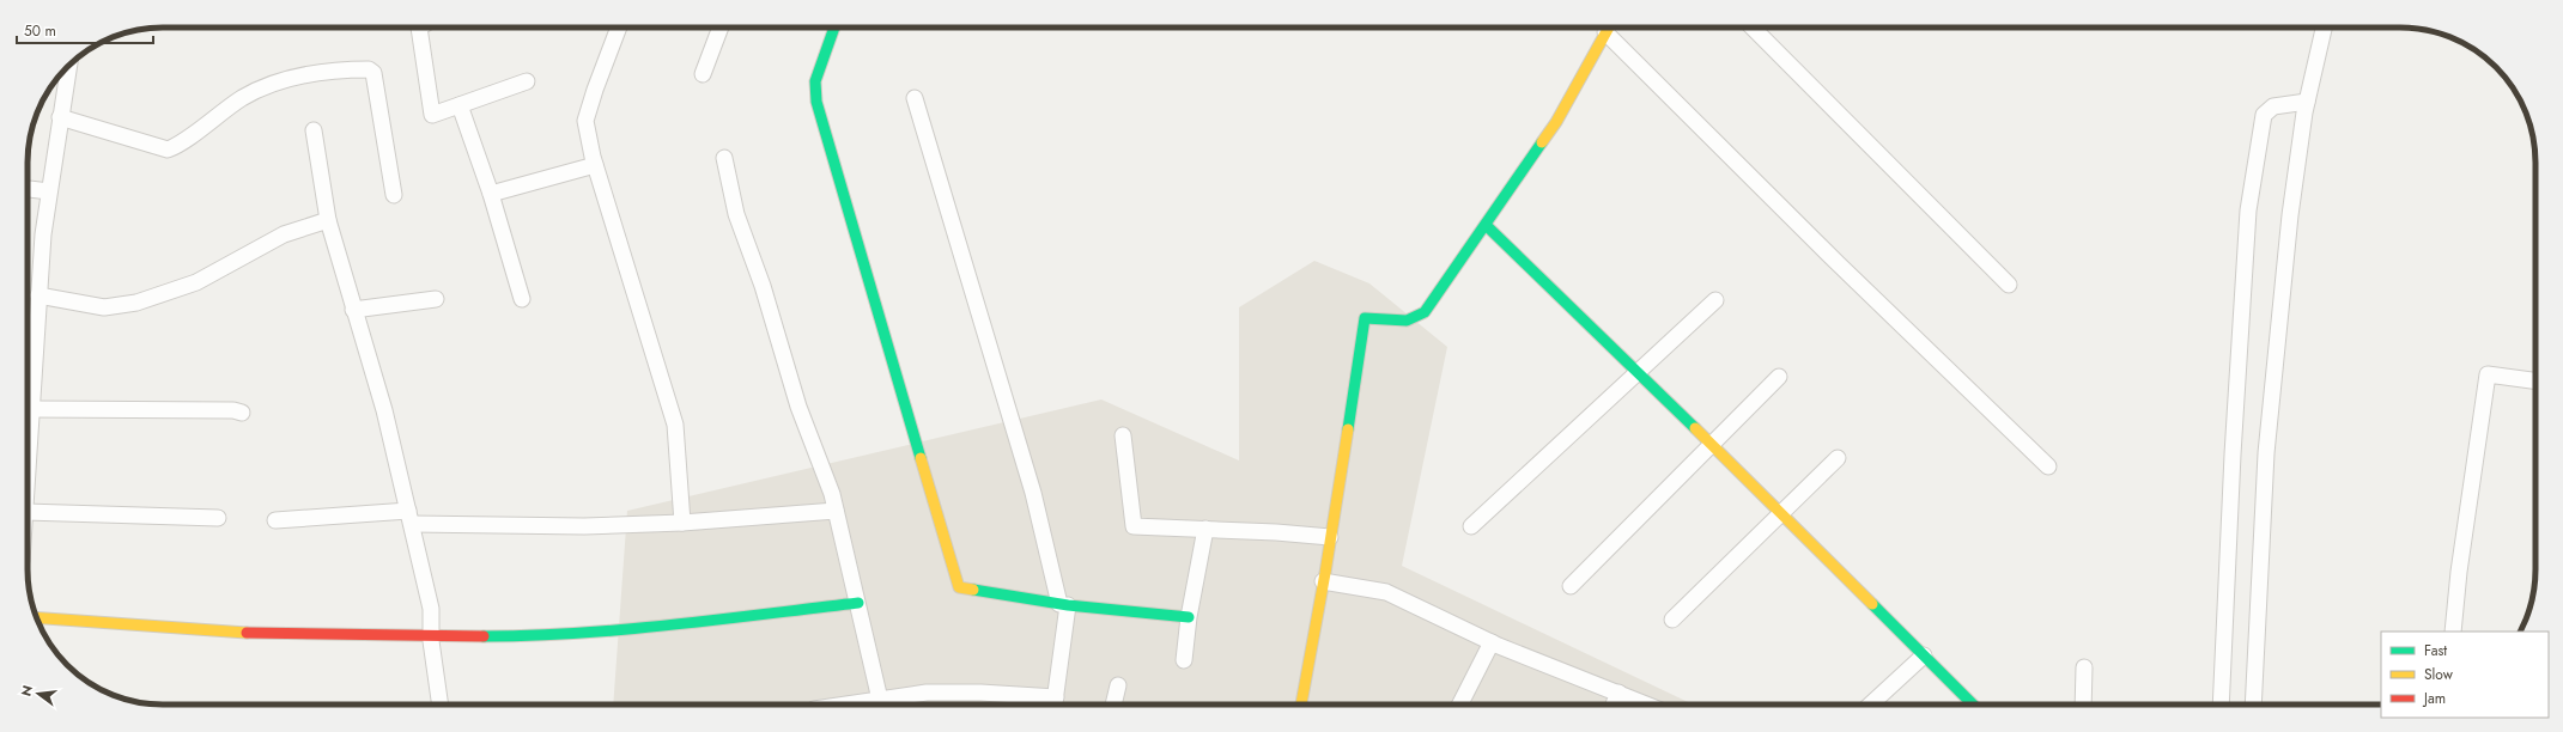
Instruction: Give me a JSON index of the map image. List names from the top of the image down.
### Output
{
  "legend": ["Fast", "Slow", "Jam"],
  "scale_bar": "50 m",
  "north": "left"
}
